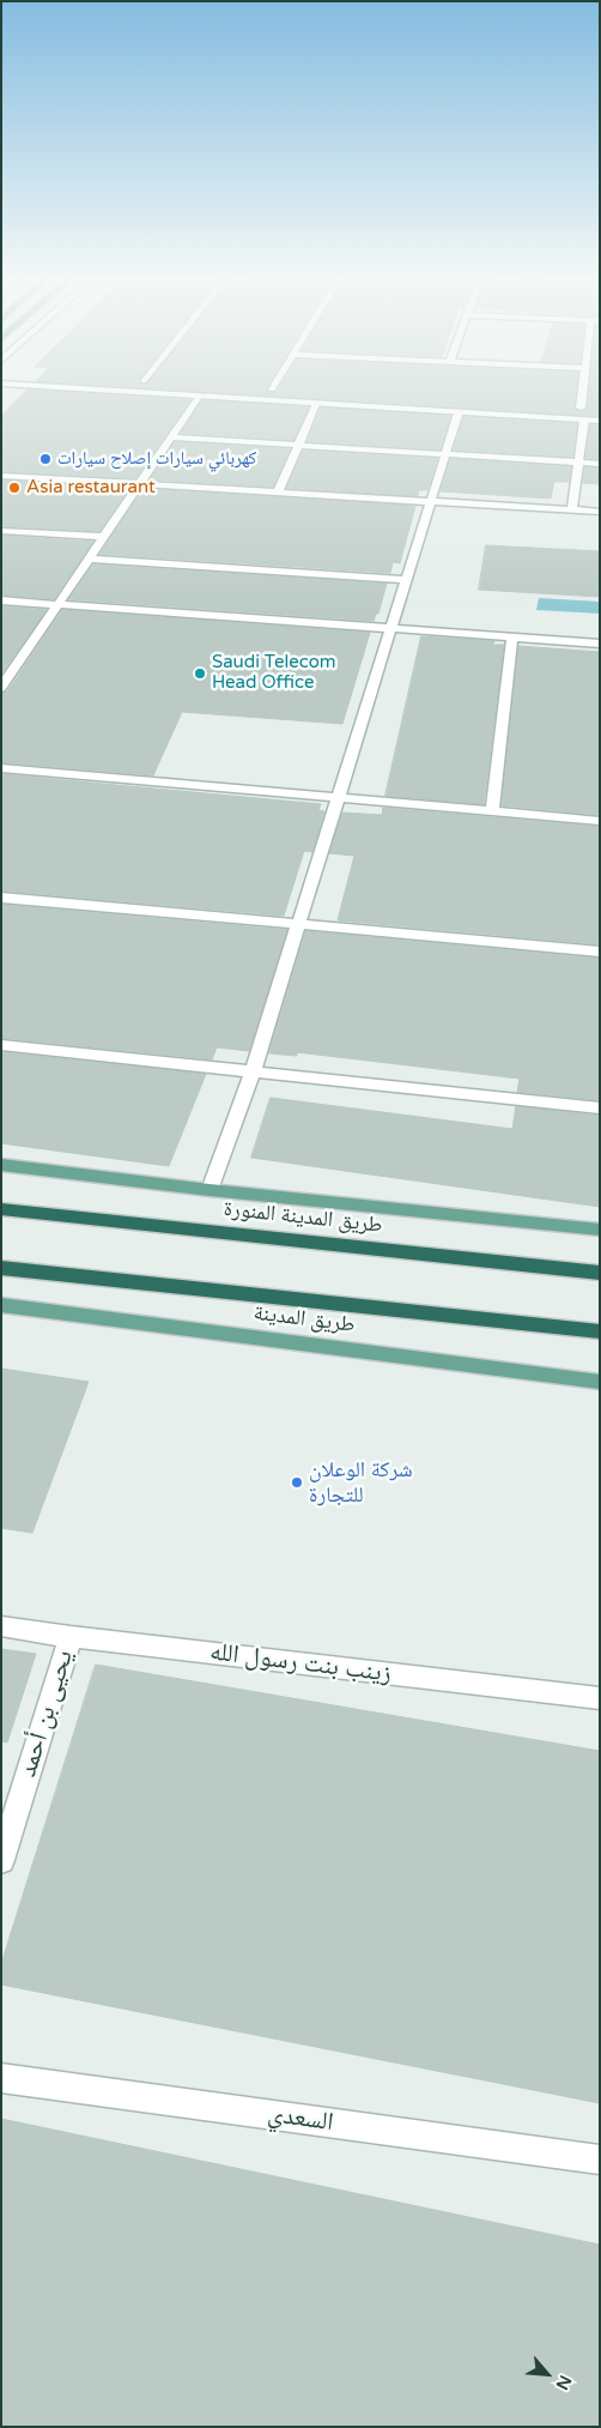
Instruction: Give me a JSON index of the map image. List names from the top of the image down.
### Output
{
  "streets": {
    "highway": ["طريق المدينة المنورة"],
    "main road": ["طريق المدينة"],
    "street": ["زينب بنت رسول الله", "يحيى بن أحمد", "السعدي"]
  },
  "crossings": [
    ["زينب بنت رسول الله", "يحيى بن أحمد"]
  ],
  "places": [
    "كهربائي سيارات إصلاح سيارات",
    "Asia restaurant",
    "Saudi Telecom Head Office",
    "شركة الوعلان للتجارة"
  ],
  "north": "bottom right"
}
